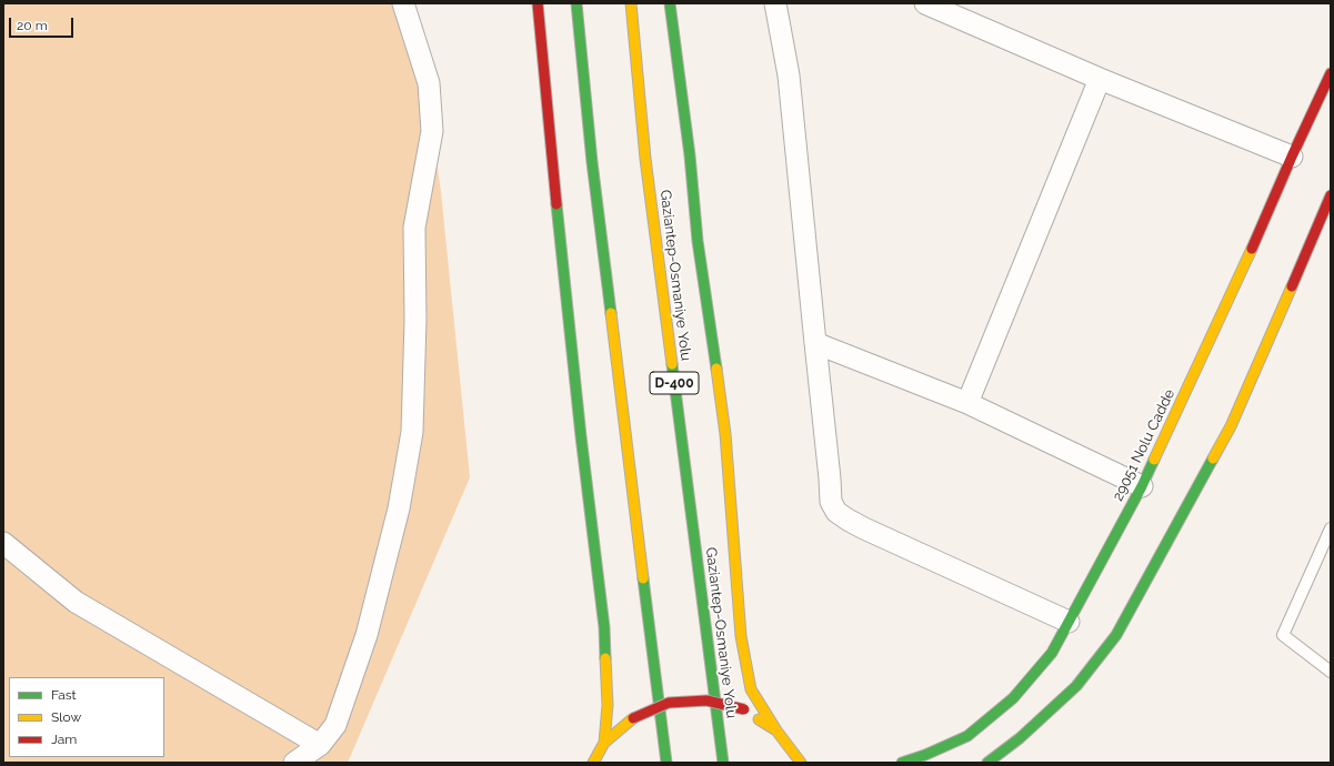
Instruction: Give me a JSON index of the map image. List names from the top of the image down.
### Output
{
  "streets": {
    "main road": ["Gaziantep-Osmaniye Yolu", "D-400", "29051 Nolu Cadde"]
  },
  "legend": ["Fast", "Slow", "Jam"],
  "scale_bar": "20 m"
}
